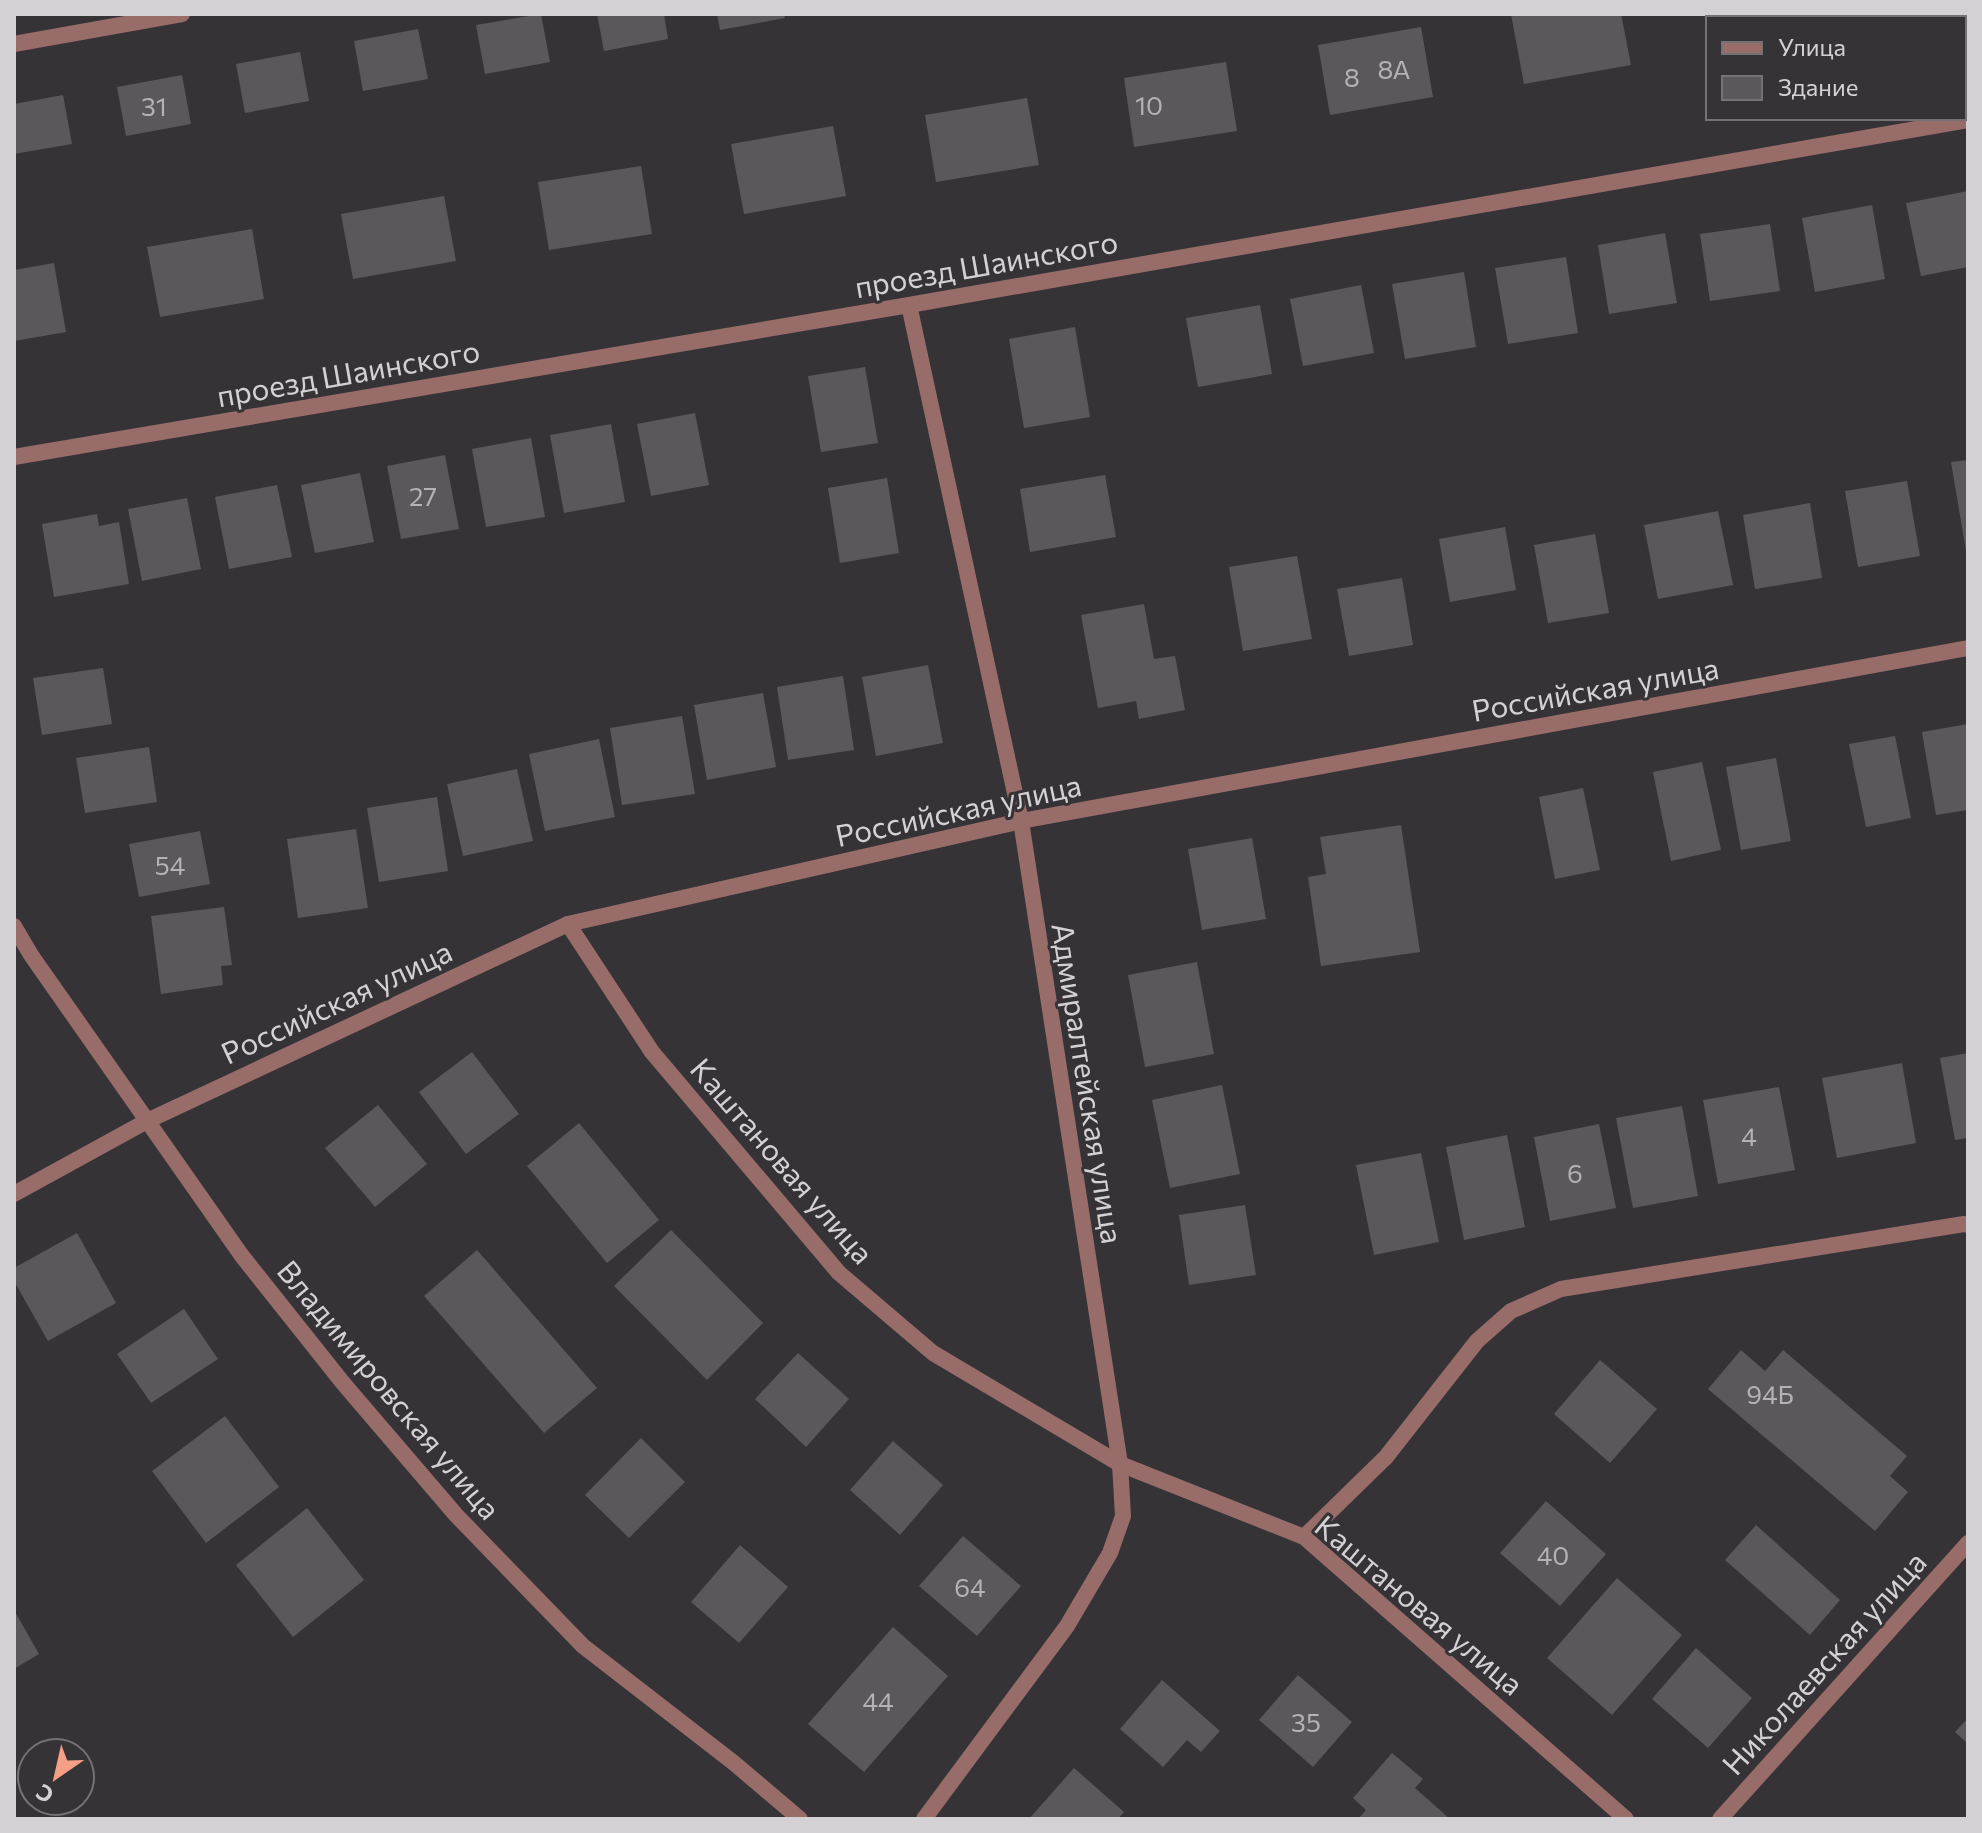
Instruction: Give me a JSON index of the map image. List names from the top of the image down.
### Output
{
  "streets": {
    "street": [
      "проезд Шаинского",
      "Российская улица",
      "Адмиралтейская улица",
      "Каштановая улица",
      "Владимировская улица",
      "Николаевская улица"
    ]
  },
  "crossings": [
    ["проезд Шаинского", "Адмиралтейская улица"],
    ["Российская улица", "Адмиралтейская улица"],
    ["Российская улица", "Каштановая улица"],
    ["Российская улица", "Владимировская улица"],
    ["Адмиралтейская улица", "Каштановая улица"]
  ],
  "house_numbers": [
    "8А",
    "8",
    "10",
    "31",
    "27",
    "54",
    "4",
    "6",
    "94Б",
    "40",
    "64",
    "44",
    "35"
  ],
  "legend": ["Улица", "Здание"],
  "north": "bottom left"
}
